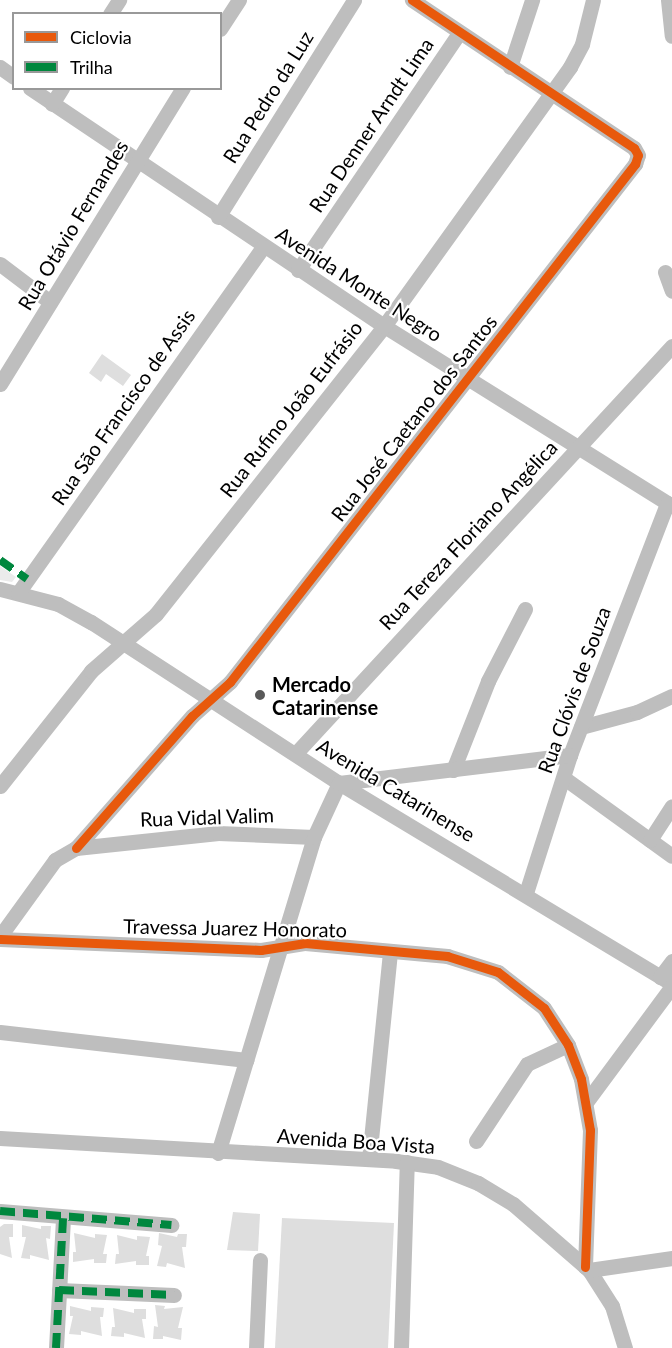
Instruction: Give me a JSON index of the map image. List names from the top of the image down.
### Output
{
  "streets": {
    "street": [
      "Rua Pedro da Luz",
      "Rua Denner Arndt Lima",
      "Rua Otávio Fernandes",
      "Avenida Monte Negro",
      "Rua São Francisco de Assis",
      "Rua Rufino João Eufrásio",
      "Rua José Caetano dos Santos",
      "Rua Tereza Floriano Angélica",
      "Rua Clóvis de Souza",
      "Avenida Catarinense",
      "Rua Vidal Valim",
      "Travessa Juarez Honorato",
      "Avenida Boa Vista"
    ]
  },
  "crossings": [
    ["Rua Pedro da Luz", "Avenida Monte Negro"],
    ["Rua Denner Arndt Lima", "Avenida Monte Negro"],
    ["Rua Otávio Fernandes", "Avenida Monte Negro"],
    ["Avenida Monte Negro", "Rua São Francisco de Assis"],
    ["Avenida Monte Negro", "Rua Rufino João Eufrásio"],
    ["Avenida Monte Negro", "Rua José Caetano dos Santos"],
    ["Avenida Monte Negro", "Rua Tereza Floriano Angélica"],
    ["Avenida Monte Negro", "Rua Clóvis de Souza"],
    ["Rua São Francisco de Assis", "Avenida Catarinense"],
    ["Rua Rufino João Eufrásio", "Rua José Caetano dos Santos"],
    ["Rua Rufino João Eufrásio", "Avenida Catarinense"],
    ["Rua José Caetano dos Santos", "Avenida Catarinense"],
    ["Rua José Caetano dos Santos", "Rua Vidal Valim"],
    ["Rua Tereza Floriano Angélica", "Avenida Catarinense"],
    ["Rua Clóvis de Souza", "Avenida Catarinense"],
    ["Rua Vidal Valim", "Travessa Juarez Honorato"],
    ["Travessa Juarez Honorato", "Avenida Boa Vista"]
  ],
  "places": ["Mercado Catarinense"],
  "legend": ["Ciclovia", "Trilha"]
}
